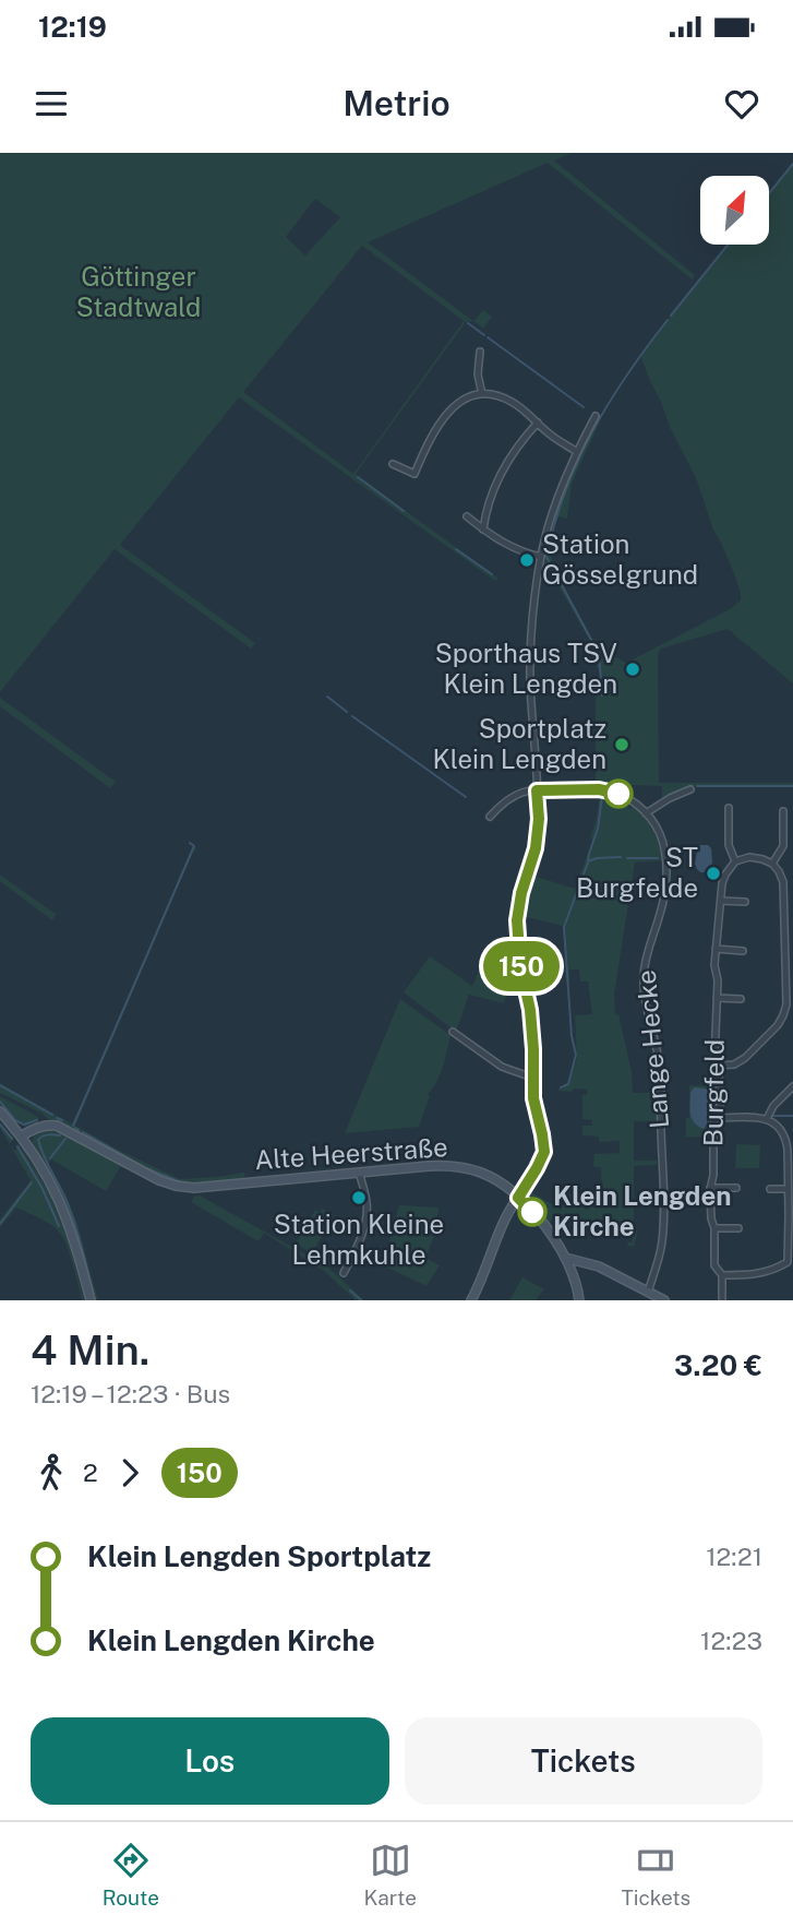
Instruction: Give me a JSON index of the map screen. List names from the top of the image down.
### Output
{
  "streets": {
    "main road": ["Alte Heerstraße"],
    "street": ["Lange Hecke", "Burgfeld"]
  },
  "parks": ["Göttinger Stadtwald"],
  "places": [
    "Station Gösselgrund",
    "Sporthaus TSV Klein Lengden",
    "Sportplatz Klein Lengden",
    "ST Burgfelde",
    "Station Kleine Lehmkuhle",
    "Klein Lengden Kirche"
  ],
  "lines": ["bus line 150"],
  "north": "top right",
  "page": {
    "status": "12:19",
    "header": "Metrio",
    "on_map": "150",
    "heading": ["4 Min.", "12:19 – 12:23 · Bus", "3.20 €"],
    "legs": ["2", "150"],
    "list": [
      {
        "name": "Klein Lengden Sportplatz",
        "value": "12:21"
      },
      {
        "name": "Klein Lengden Kirche",
        "value": "12:23"
      }
    ],
    "buttons": ["Los", "Tickets"],
    "tabs": ["Route", "Karte", "Tickets"]
  }
}
